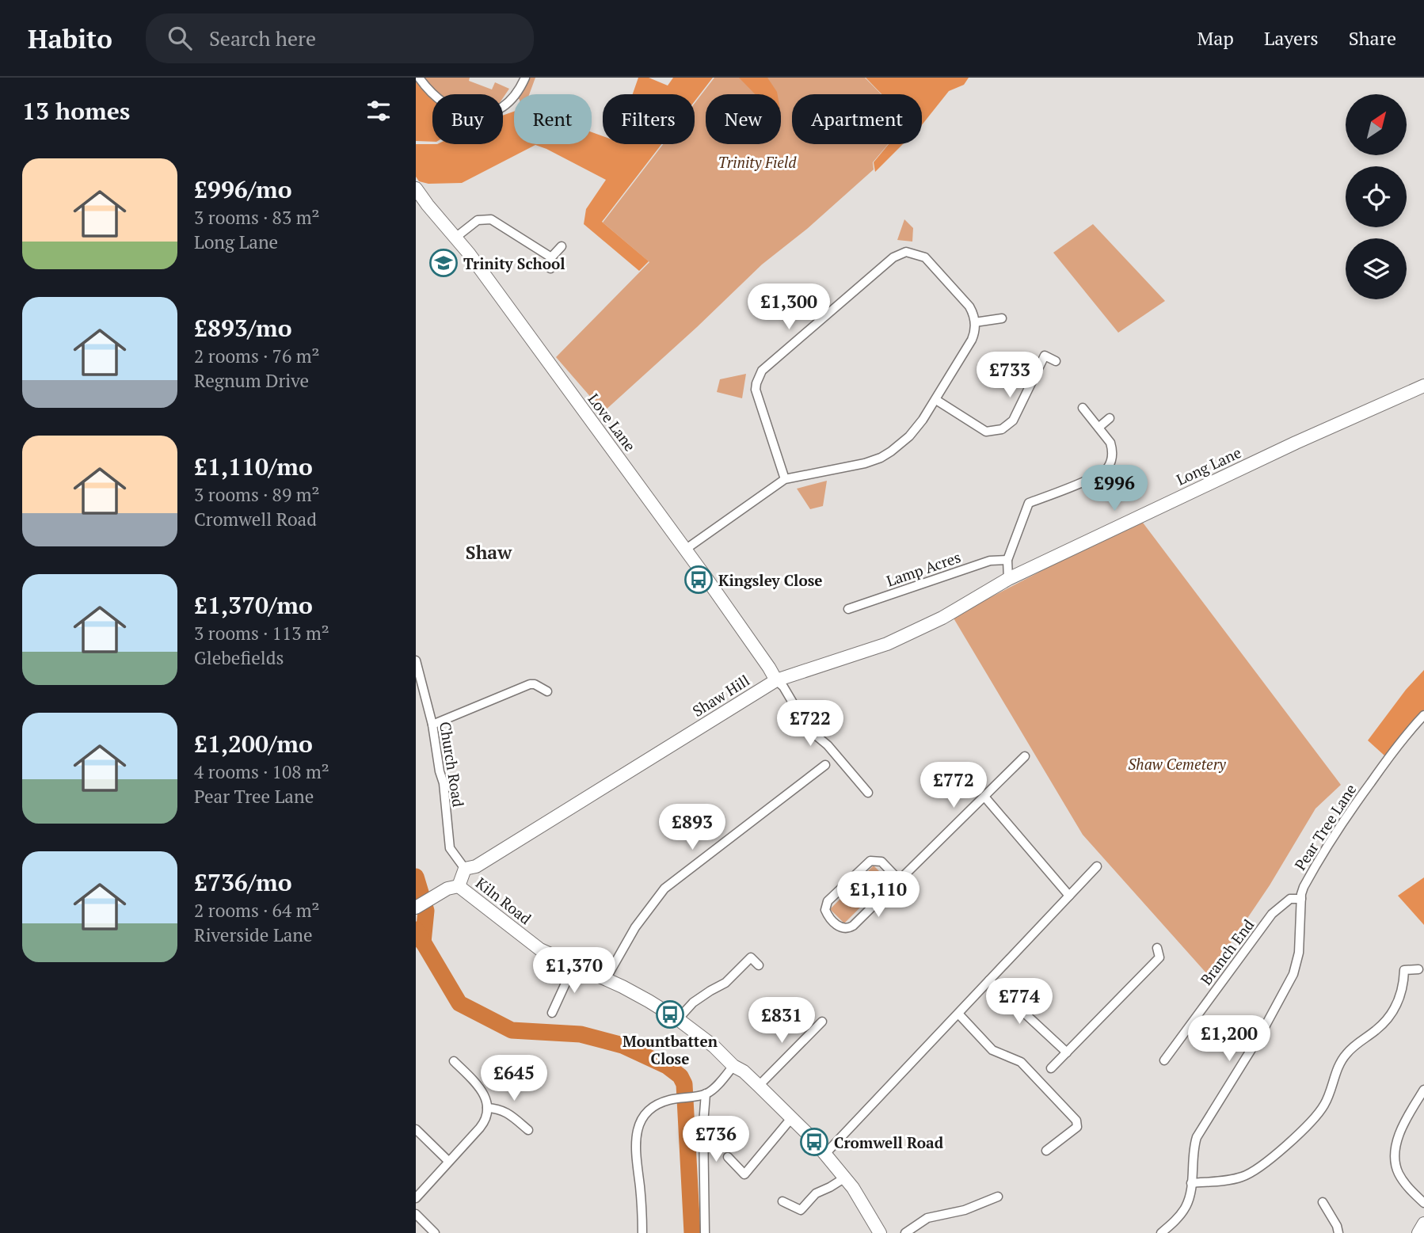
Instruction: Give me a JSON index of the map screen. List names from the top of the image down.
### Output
{
  "streets": {
    "street": [
      "Love Lane",
      "Long Lane",
      "Lamp Acres",
      "Shaw Hill",
      "Church Road",
      "Pear Tree Lane",
      "Kiln Road",
      "Branch End"
    ]
  },
  "crossings": [
    ["Love Lane", "Shaw Hill"],
    ["Long Lane", "Shaw Hill"],
    ["Shaw Hill", "Church Road"],
    ["Pear Tree Lane", "Branch End"]
  ],
  "districts": ["Shaw"],
  "parks": ["Trinity Field", "Shaw Cemetery"],
  "places": {
    "school or university": ["Trinity School"],
    "bus stop": ["Kingsley Close", "Mountbatten Close", "Cromwell Road"]
  },
  "north": "top right",
  "page": {
    "header": "Habito",
    "search": "Search here",
    "nav": ["Map", "Layers", "Share"],
    "heading": "13 homes",
    "chip": [
      "Buy",
      "Rent",
      "Filters",
      "New",
      "Apartment"
    ],
    "list": [
      {
        "name": "£996/mo",
        "note": "3 rooms · 83 m² · Long Lane"
      },
      {
        "name": "£893/mo",
        "note": "2 rooms · 76 m² · Regnum Drive"
      },
      {
        "name": "£1,110/mo",
        "note": "3 rooms · 89 m² · Cromwell Road"
      },
      {
        "name": "£1,370/mo",
        "note": "3 rooms · 113 m² · Glebefields"
      },
      {
        "name": "£1,200/mo",
        "note": "4 rooms · 108 m² · Pear Tree Lane"
      },
      {
        "name": "£736/mo",
        "note": "2 rooms · 64 m² · Riverside Lane"
      }
    ],
    "price": [
      "£1,300",
      "£733",
      "£996",
      "£722",
      "£772",
      "£893",
      "£1,110",
      "£1,370",
      "£774",
      "£831",
      "£1,200",
      "£645",
      "£736"
    ]
  }
}
